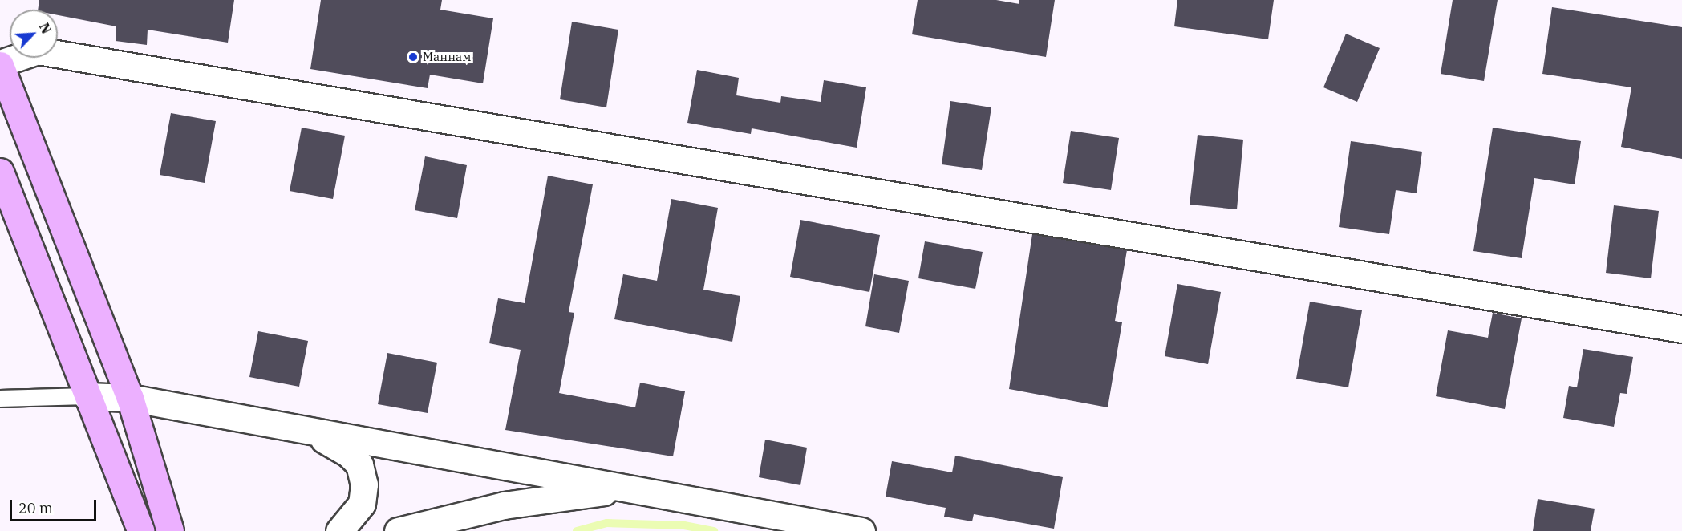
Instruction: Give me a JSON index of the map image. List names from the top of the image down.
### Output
{
  "places": ["Маннам"],
  "scale_bar": "20 m",
  "north": "top right"
}
